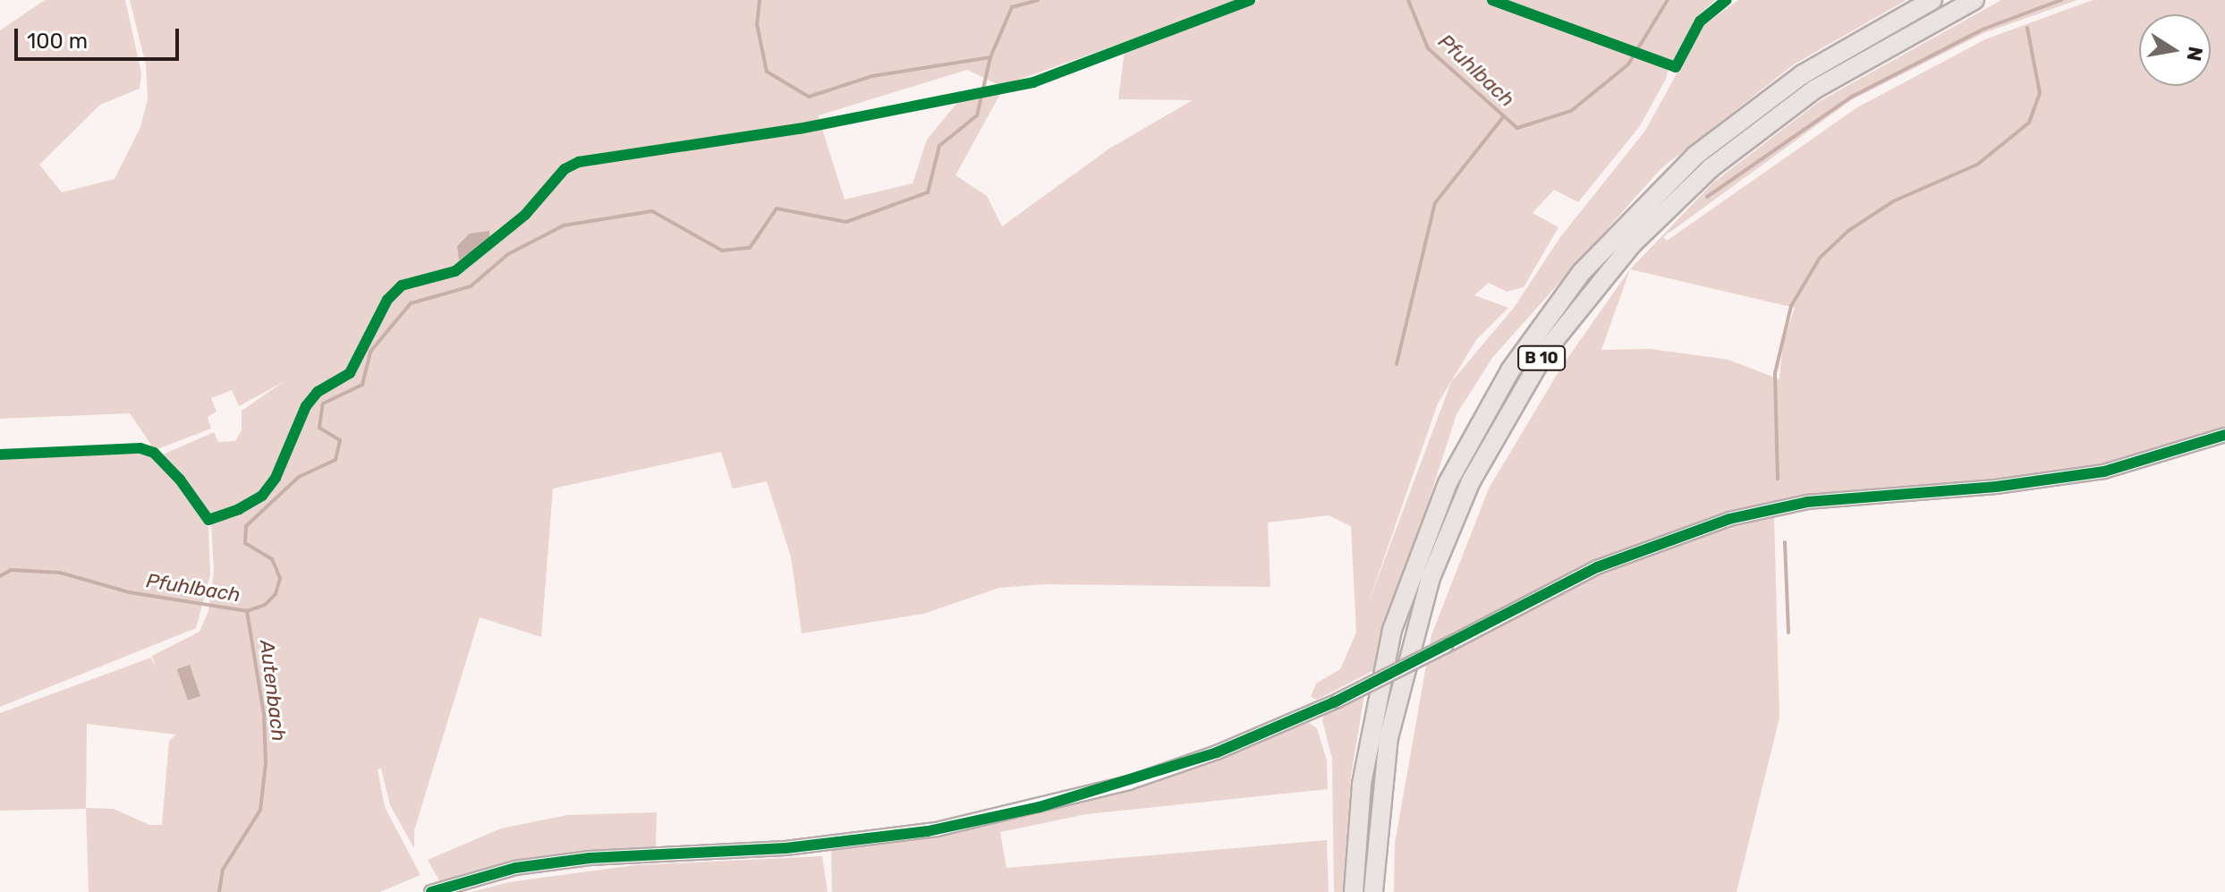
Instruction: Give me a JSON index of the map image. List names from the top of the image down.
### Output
{
  "streets": {
    "highway": ["B 10"]
  },
  "water": ["Pfuhlbach", "Autenbach"],
  "scale_bar": "100 m",
  "north": "right"
}
